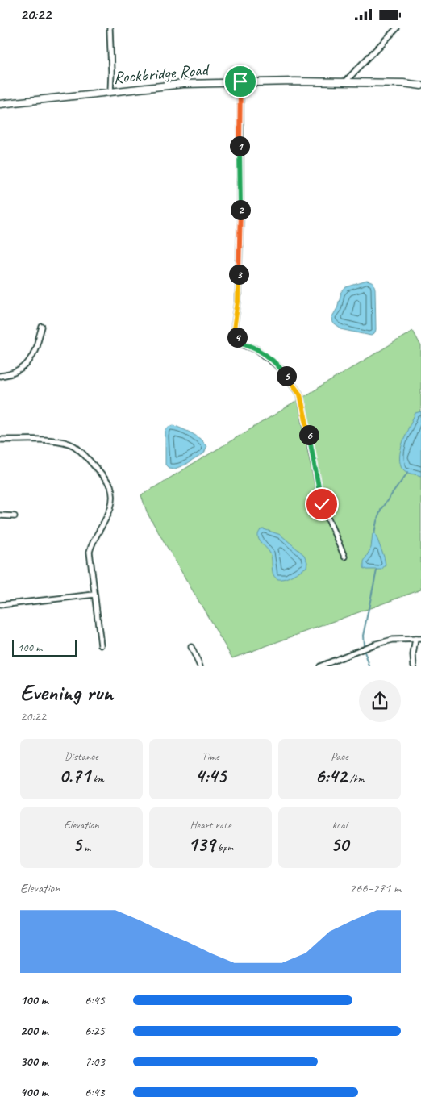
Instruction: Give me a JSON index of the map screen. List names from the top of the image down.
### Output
{
  "streets": {
    "main road": ["Rockbridge Road"]
  },
  "scale_bar": "100 m",
  "page": {
    "status": "20:22",
    "pins": [
      "1",
      "2",
      "3",
      "4",
      "5",
      "6"
    ],
    "scale": "100 m",
    "heading": ["Evening run", "20:22"],
    "stats": [
      ["Distance", "0.71 km"],
      ["Time", "4:45"],
      ["Pace", "6:42 /km"],
      ["Elevation", "5 m"],
      ["Heart rate", "139 bpm"],
      ["kcal", "50"]
    ],
    "chart": ["Elevation", "266–271 m"],
    "list": [
      {
        "name": "100 m",
        "note": "6:45"
      },
      {
        "name": "200 m",
        "note": "6:25"
      },
      {
        "name": "300 m",
        "note": "7:03"
      },
      {
        "name": "400 m",
        "note": "6:43"
      }
    ]
  }
}
